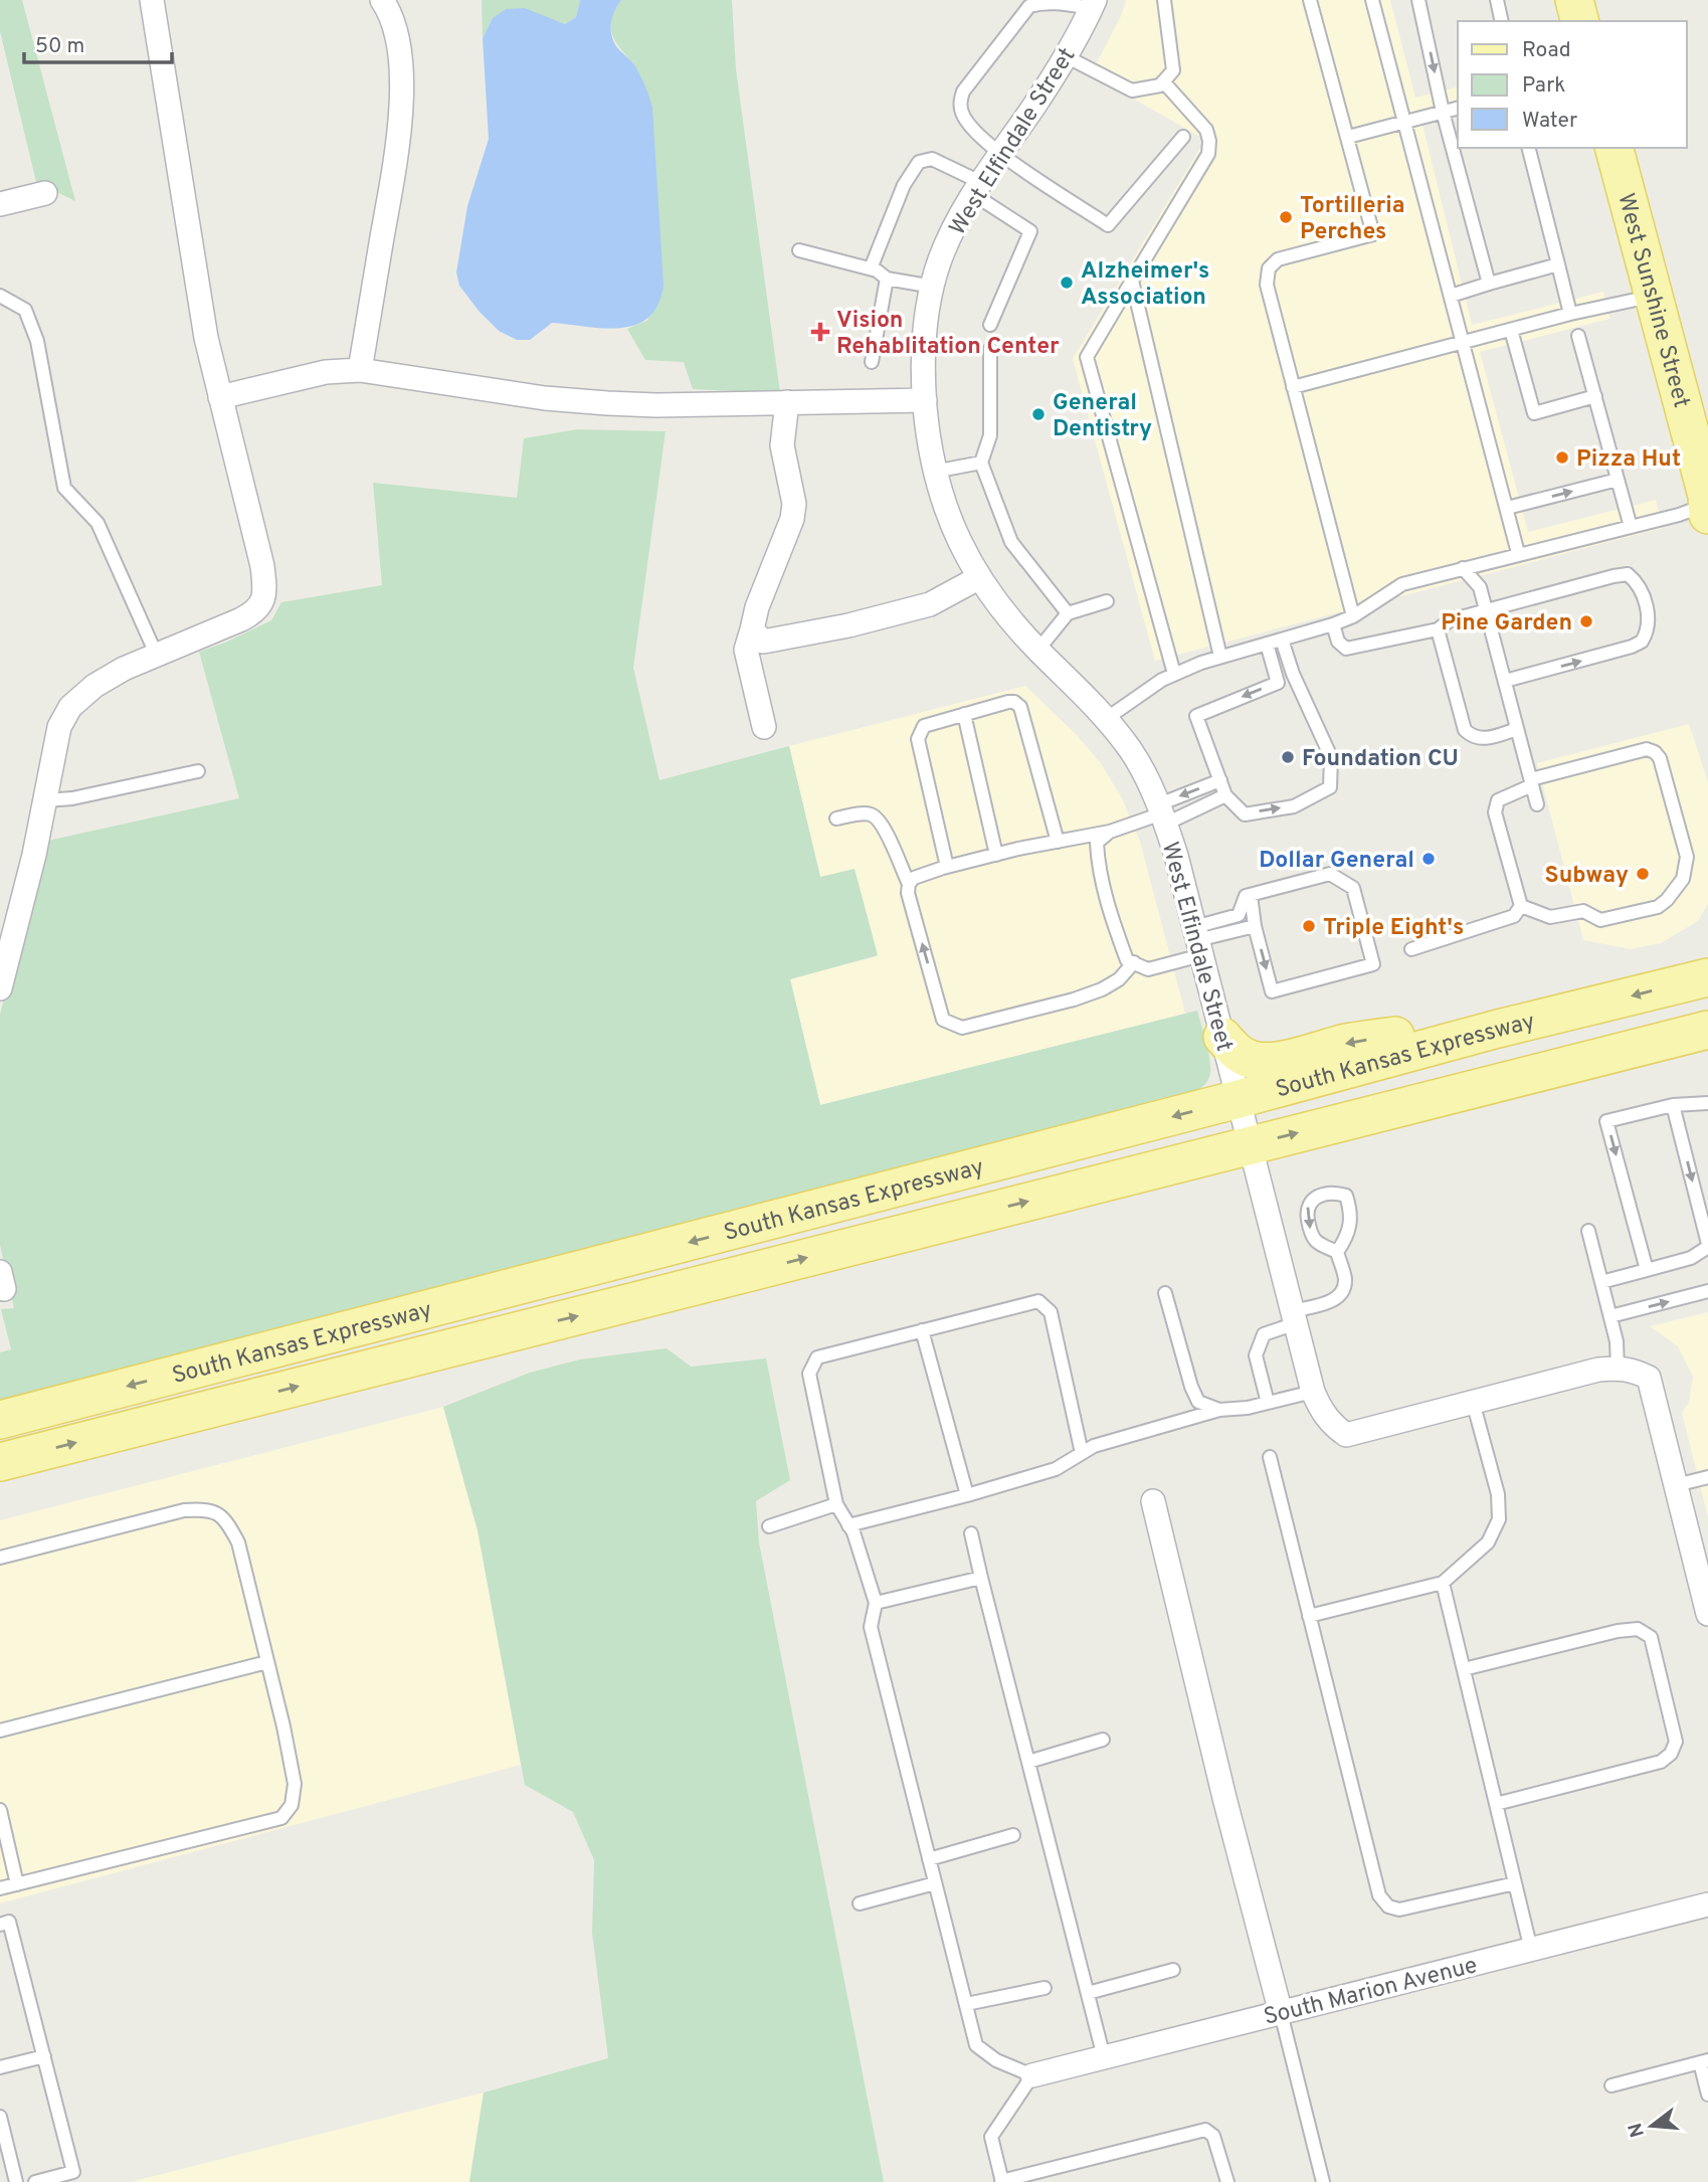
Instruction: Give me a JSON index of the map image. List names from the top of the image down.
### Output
{
  "streets": {
    "main road": ["West Sunshine Street", "South Kansas Expressway"],
    "street": ["West Elfindale Street", "South Marion Avenue"]
  },
  "crossings": [
    ["West Elfindale Street", "South Kansas Expressway"]
  ],
  "places": {
    "other": [
      "Tortilleria Perches",
      "Alzheimer's Association",
      "General Dentistry",
      "Pizza Hut",
      "Pine Garden",
      "Foundation CU",
      "Dollar General",
      "Subway",
      "Triple Eight's"
    ],
    "health": ["Vision Rehablitation Center"]
  },
  "legend": ["Road", "Park", "Water"],
  "scale_bar": "50 m",
  "north": "left"
}
